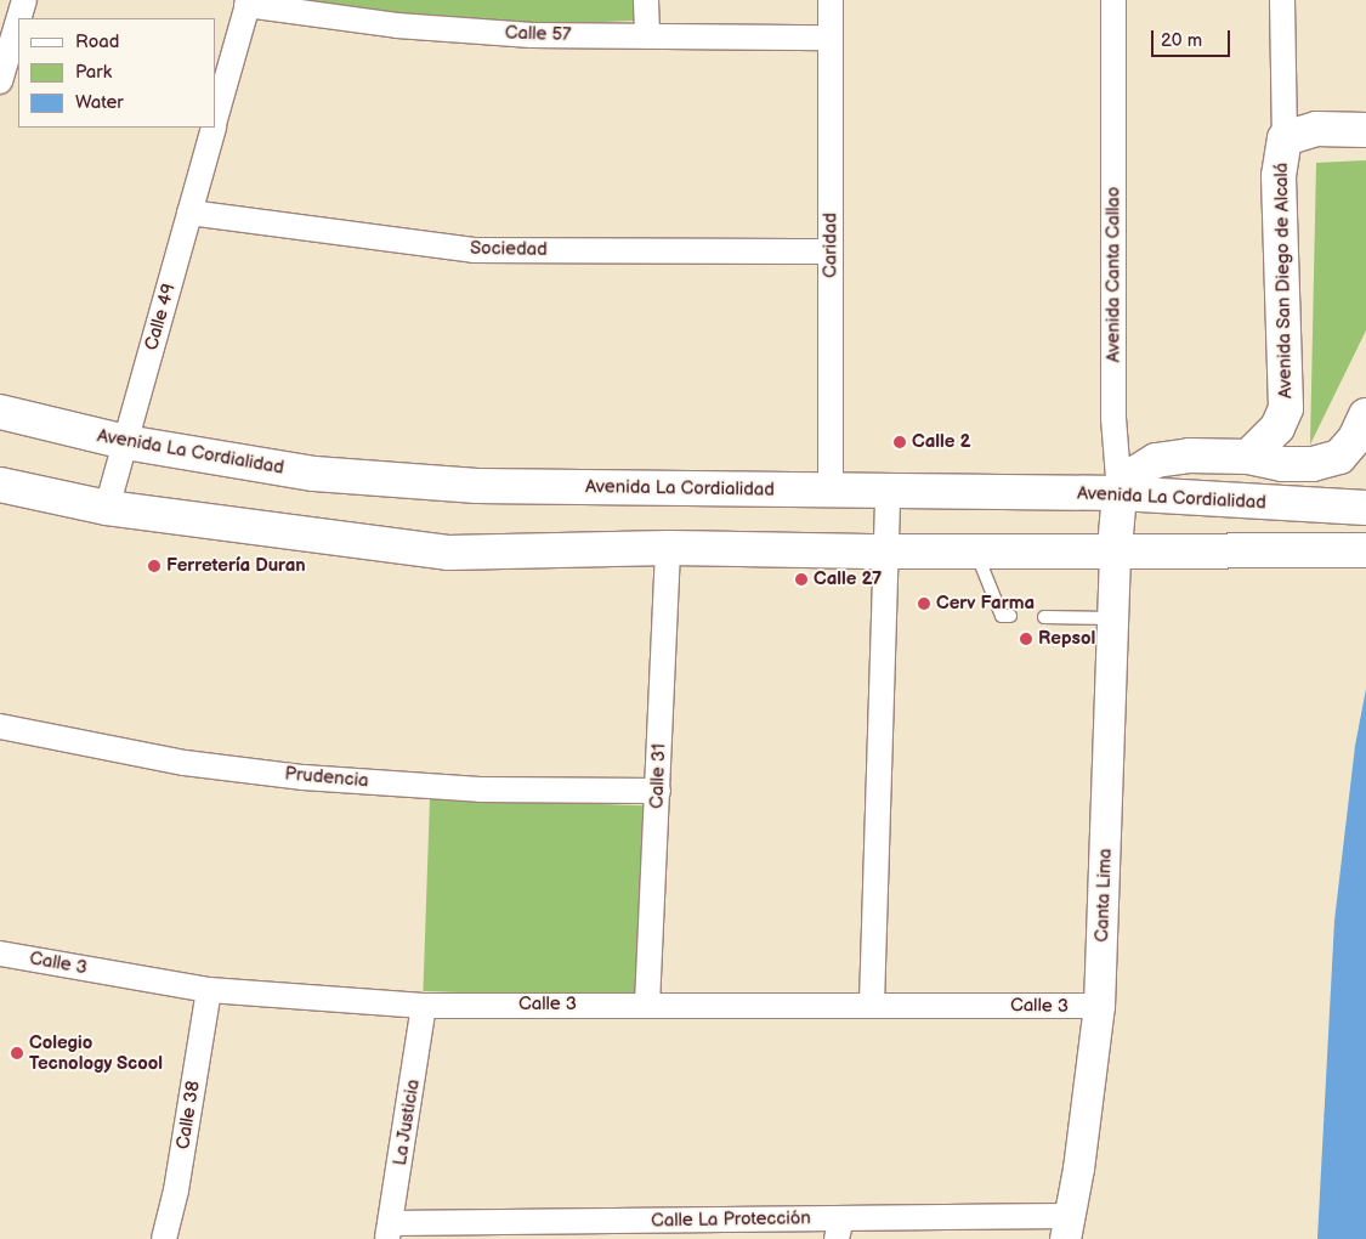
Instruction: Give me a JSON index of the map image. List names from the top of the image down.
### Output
{
  "streets": {
    "main road": ["Avenida Canta Callao", "Avenida San Diego de Alcalá", "Avenida La Cordialidad"],
    "street": [
      "Calle 57",
      "Caridad",
      "Sociedad",
      "Calle 49",
      "Calle 31",
      "Prudencia",
      "Canta Lima",
      "Calle 3",
      "Calle 38",
      "La Justicia",
      "Calle La Protección"
    ]
  },
  "crossings": [
    ["Calle 57", "Caridad"],
    ["Calle 57", "Calle 49"],
    ["Caridad", "Sociedad"],
    ["Caridad", "Avenida La Cordialidad"],
    ["Sociedad", "Calle 49"],
    ["Avenida Canta Callao", "Avenida La Cordialidad"],
    ["Avenida Canta Callao", "Canta Lima"],
    ["Calle 49", "Avenida La Cordialidad"],
    ["Calle 31", "Prudencia"],
    ["Calle 31", "Calle 3"],
    ["Canta Lima", "Calle 3"],
    ["Canta Lima", "Calle La Protección"],
    ["Calle 3", "Calle 38"],
    ["Calle 3", "La Justicia"],
    ["La Justicia", "Calle La Protección"]
  ],
  "places": [
    "Calle 2",
    "Ferretería Duran",
    "Calle 27",
    "Cerv Farma",
    "Repsol",
    "Colegio Tecnology Scool"
  ],
  "legend": ["Road", "Park", "Water"],
  "scale_bar": "20 m"
}
